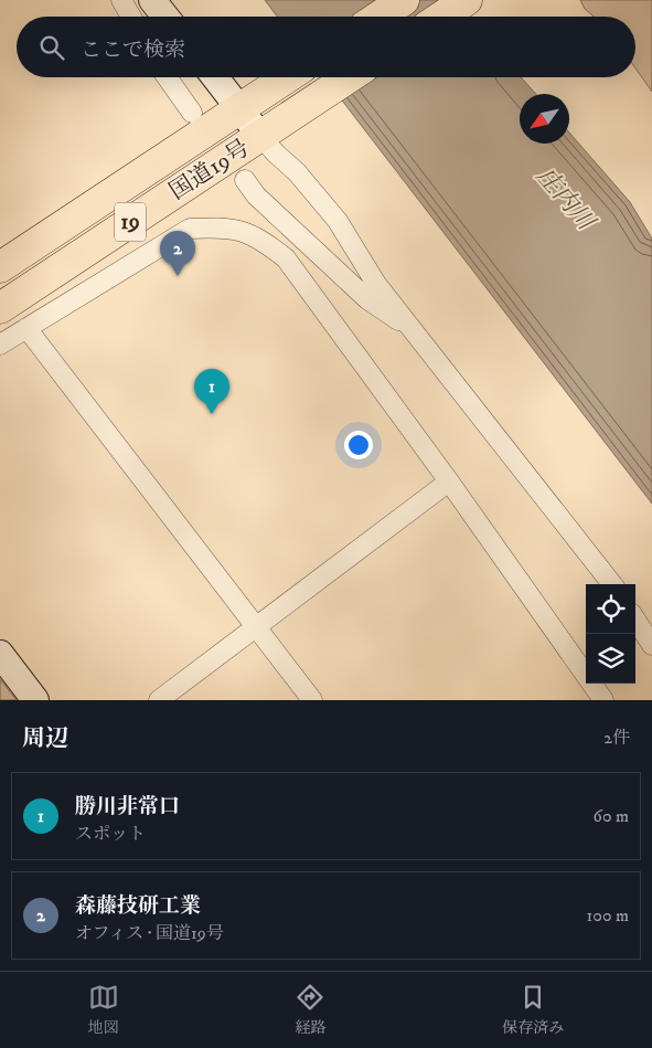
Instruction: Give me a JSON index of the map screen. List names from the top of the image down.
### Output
{
  "streets": {
    "highway": ["国道19号", "19"]
  },
  "water": ["庄内川"],
  "north": "bottom left",
  "page": {
    "search": "ここで検索",
    "pins": ["2", "1"],
    "heading": ["周辺", "2件"],
    "list": [
      {
        "mark": "1",
        "name": "勝川非常口",
        "note": "スポット",
        "value": "60 m"
      },
      {
        "mark": "2",
        "name": "森藤技研工業",
        "note": "オフィス · 国道19号",
        "value": "100 m"
      }
    ],
    "nav": ["地図", "経路", "保存済み"]
  }
}
